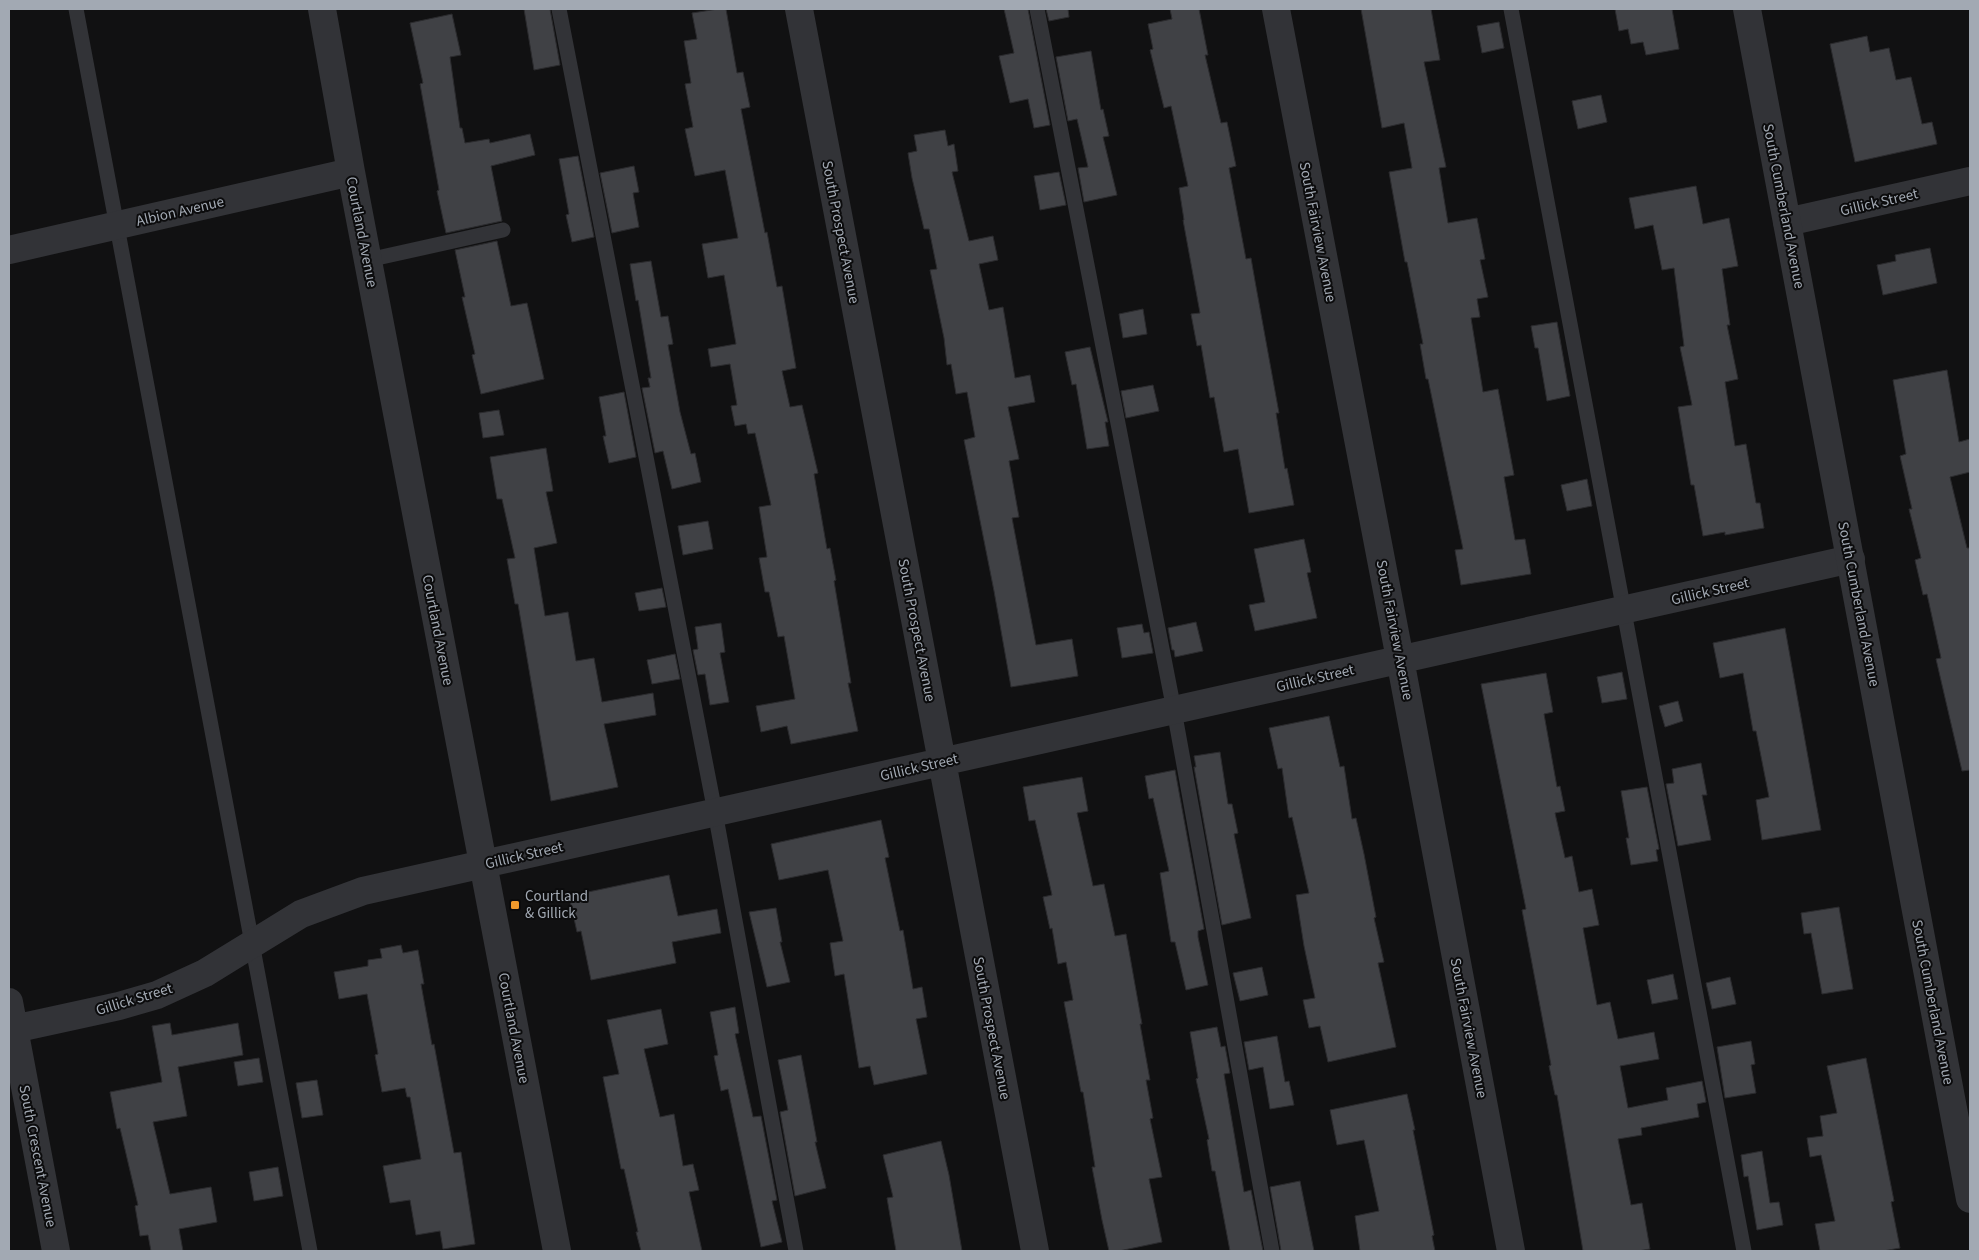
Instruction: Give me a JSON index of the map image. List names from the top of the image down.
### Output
{
  "streets": {
    "street": [
      "Gillick Street",
      "South Cumberland Avenue",
      "Albion Avenue",
      "Courtland Avenue",
      "South Prospect Avenue",
      "South Fairview Avenue",
      "South Crescent Avenue"
    ]
  },
  "crossings": [
    ["Gillick Street", "South Cumberland Avenue"],
    ["Gillick Street", "Courtland Avenue"],
    ["Gillick Street", "South Prospect Avenue"],
    ["Gillick Street", "South Fairview Avenue"],
    ["Gillick Street", "South Crescent Avenue"],
    ["Albion Avenue", "Courtland Avenue"]
  ],
  "places": {
    "transit": ["Courtland & Gillick"]
  }
}
